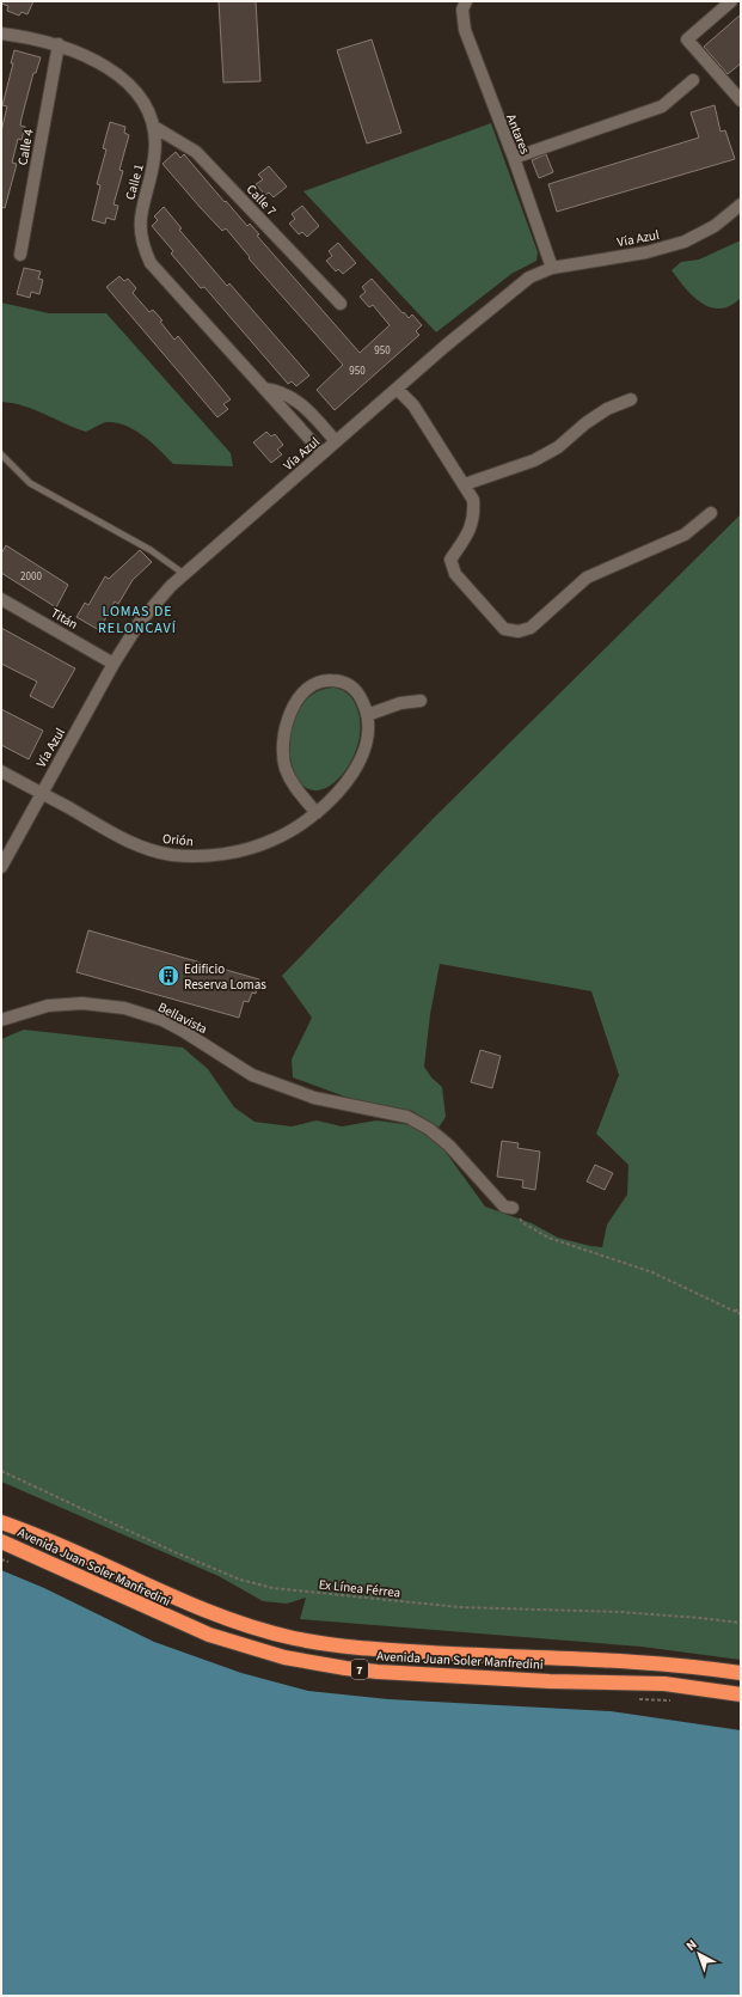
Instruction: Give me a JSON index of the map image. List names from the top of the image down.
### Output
{
  "streets": {
    "highway": ["Avenida Juan Soler Manfredini", "7"],
    "street": [
      "Antares",
      "Calle 4",
      "Calle 1",
      "Calle 7",
      "Vía Azul",
      "Titán",
      "Orión",
      "Bellavista"
    ],
    "path": ["Ex Línea Férrea"]
  },
  "crossings": [
    ["Antares", "Vía Azul"],
    ["Calle 1", "Calle 7"],
    ["Calle 1", "Vía Azul"],
    ["Vía Azul", "Titán"],
    ["Vía Azul", "Orión"]
  ],
  "districts": ["LOMAS DE RELONCAVÍ"],
  "places": {
    "building": ["Edificio Reserva Lomas"]
  },
  "house_numbers": ["950", "950", "2000"],
  "north": "top left"
}
